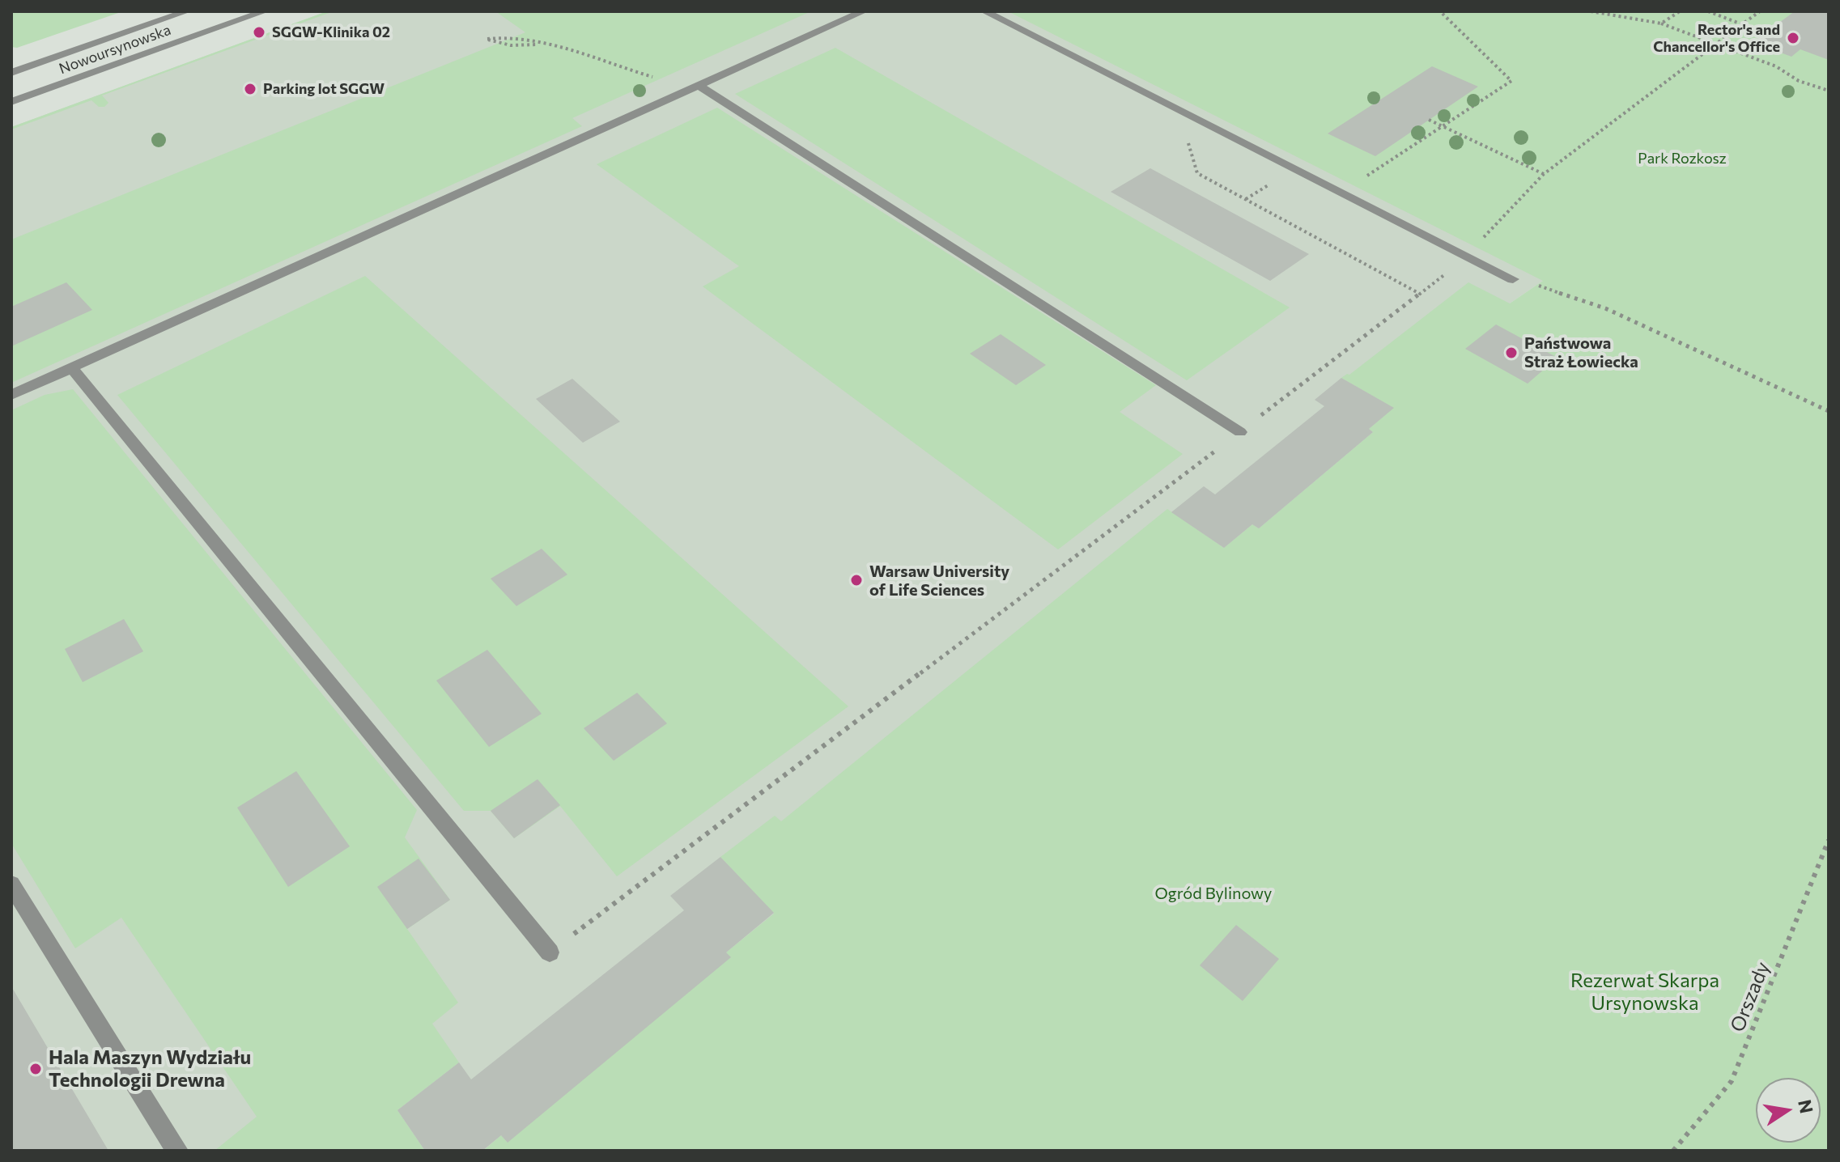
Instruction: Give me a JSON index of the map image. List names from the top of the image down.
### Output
{
  "streets": {
    "street": ["Nowoursynowska"],
    "path": ["Orszady"]
  },
  "parks": ["Park Rozkosz", "Ogród Bylinowy", "Rezerwat Skarpa Ursynowska"],
  "places": [
    "SGGW-Klinika 02",
    "Rector's and Chancellor's Office",
    "Parking lot SGGW",
    "Państwowa Straż Łowiecka",
    "Warsaw University of Life Sciences",
    "Hala Maszyn Wydziału Technologii Drewna"
  ],
  "north": "right"
}
